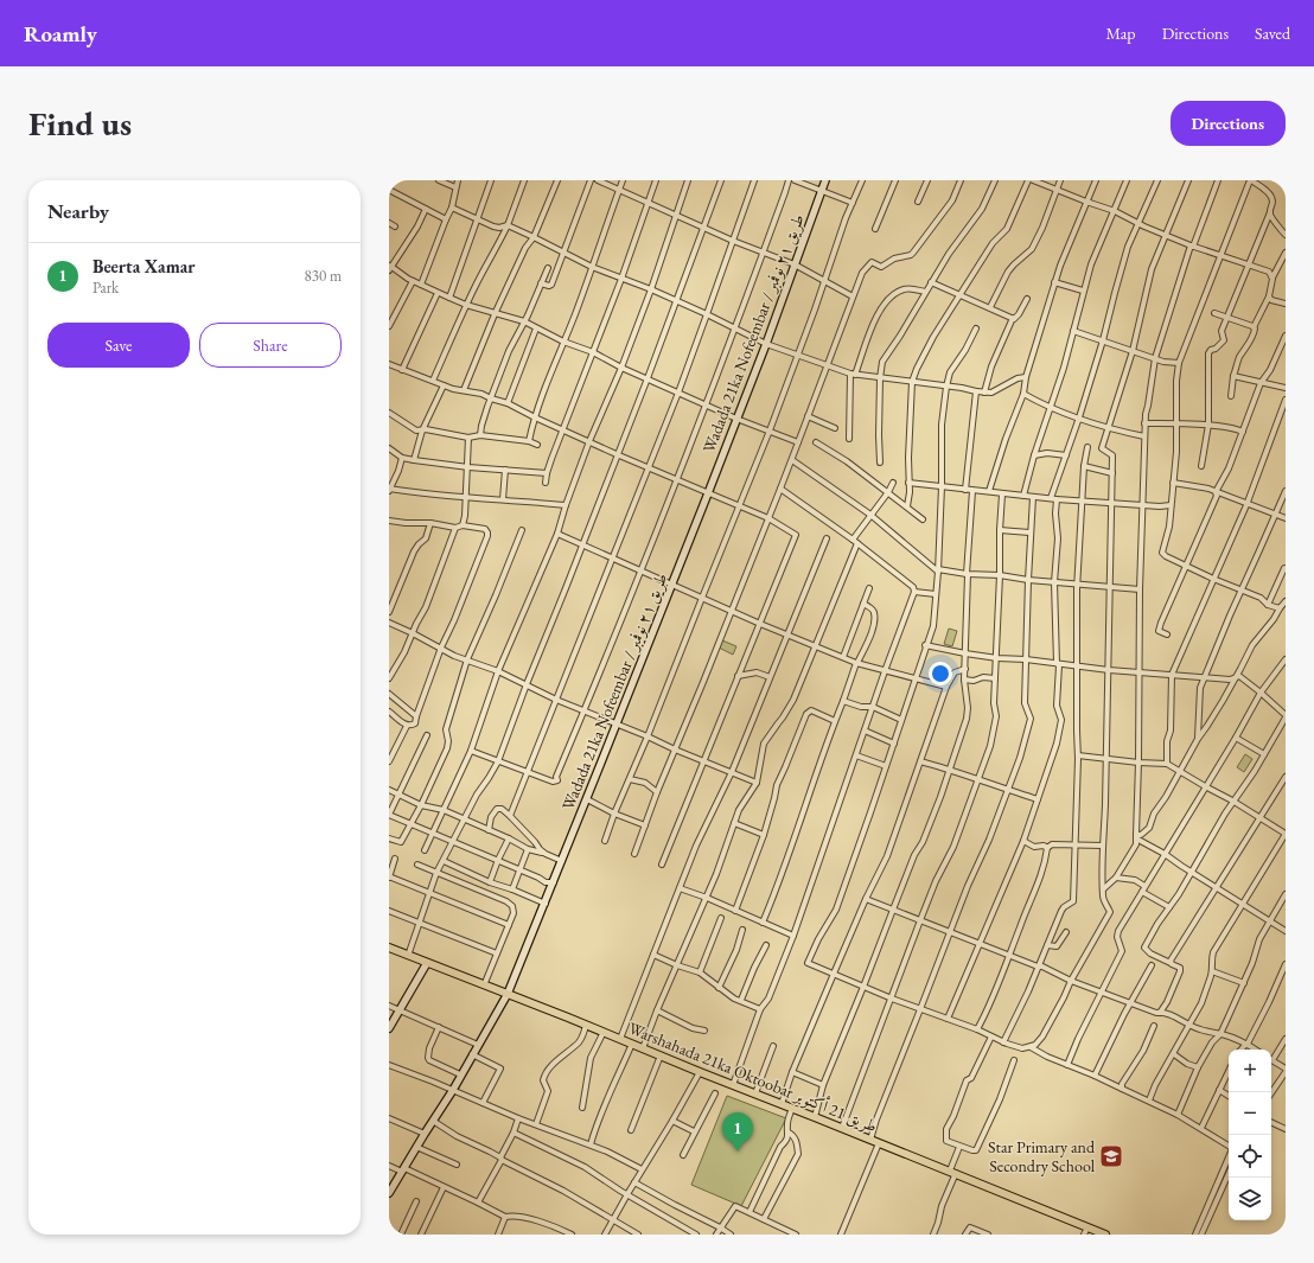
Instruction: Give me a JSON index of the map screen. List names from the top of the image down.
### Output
{
  "streets": {
    "main road": ["Warshahada 21ka Oktoobar طريق 21 أكتوبر"],
    "street": ["Wadada 21ka Nofeembar / طريق ٢١ نوفمبر"]
  },
  "crossings": [
    ["Wadada 21ka Nofeembar / طريق ٢١ نوفمبر", "Warshahada 21ka Oktoobar طريق 21 أكتوبر"]
  ],
  "places": {
    "school or university": ["Star Primary and Secondry School"]
  },
  "page": {
    "header": "Roamly",
    "nav": ["Map", "Directions", "Saved"],
    "buttons": [
      "Directions",
      ["Save", "Share"]
    ],
    "title": "Find us",
    "heading": "Nearby",
    "list": [
      {
        "mark": "1",
        "name": "Beerta Xamar",
        "note": "Park",
        "value": "830 m"
      }
    ],
    "map_buttons": ["+", "−"],
    "pins": "1"
  }
}
